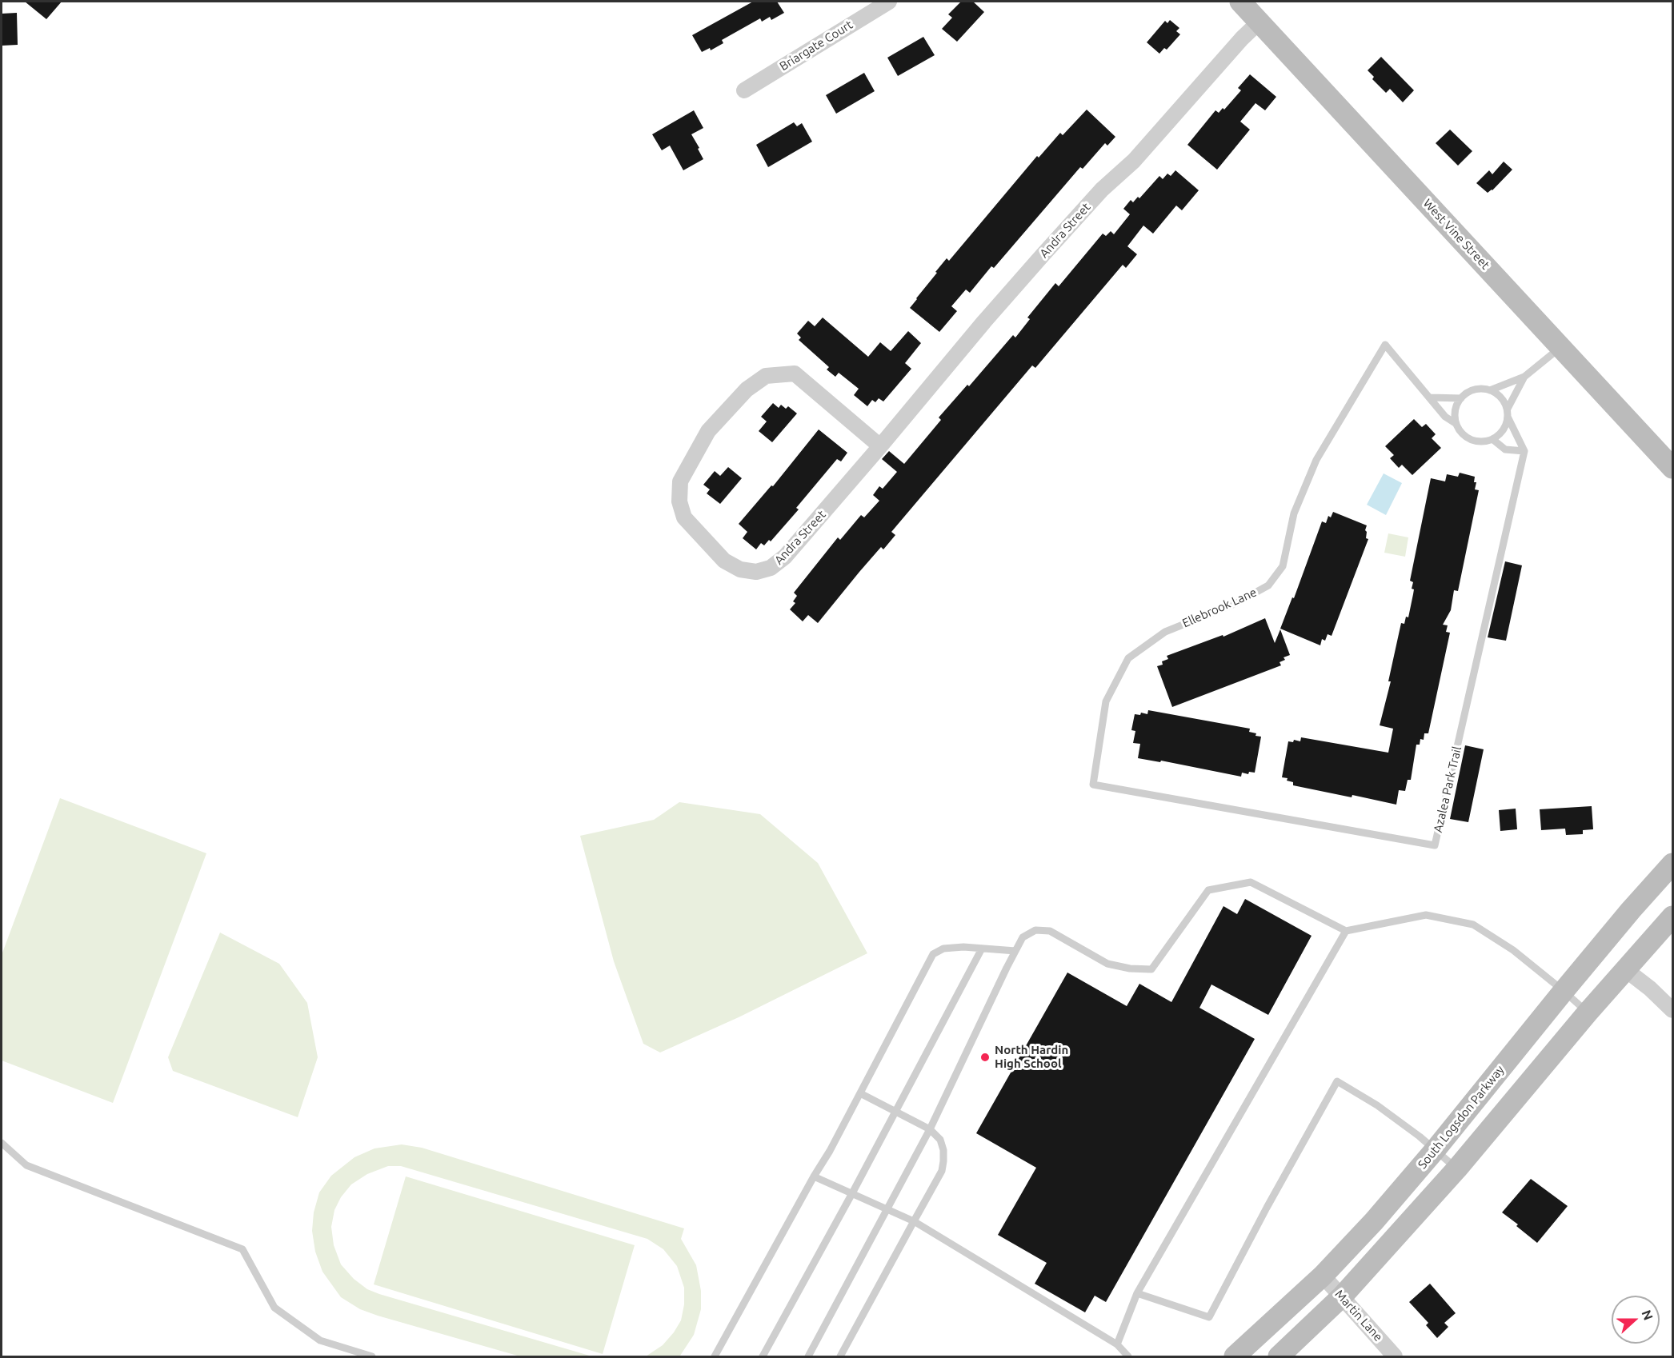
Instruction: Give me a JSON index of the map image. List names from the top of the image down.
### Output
{
  "streets": {
    "main road": ["West Vine Street", "South Logsdon Parkway"],
    "street": ["Briargate Court", "Andra Street", "Martin Lane"],
    "lane": ["Ellebrook Lane", "Azalea Park Trail"]
  },
  "crossings": [
    ["Andra Street", "West Vine Street"],
    ["Ellebrook Lane", "Azalea Park Trail"],
    ["South Logsdon Parkway", "Martin Lane"]
  ],
  "places": ["North Hardin High School"],
  "north": "right"
}
